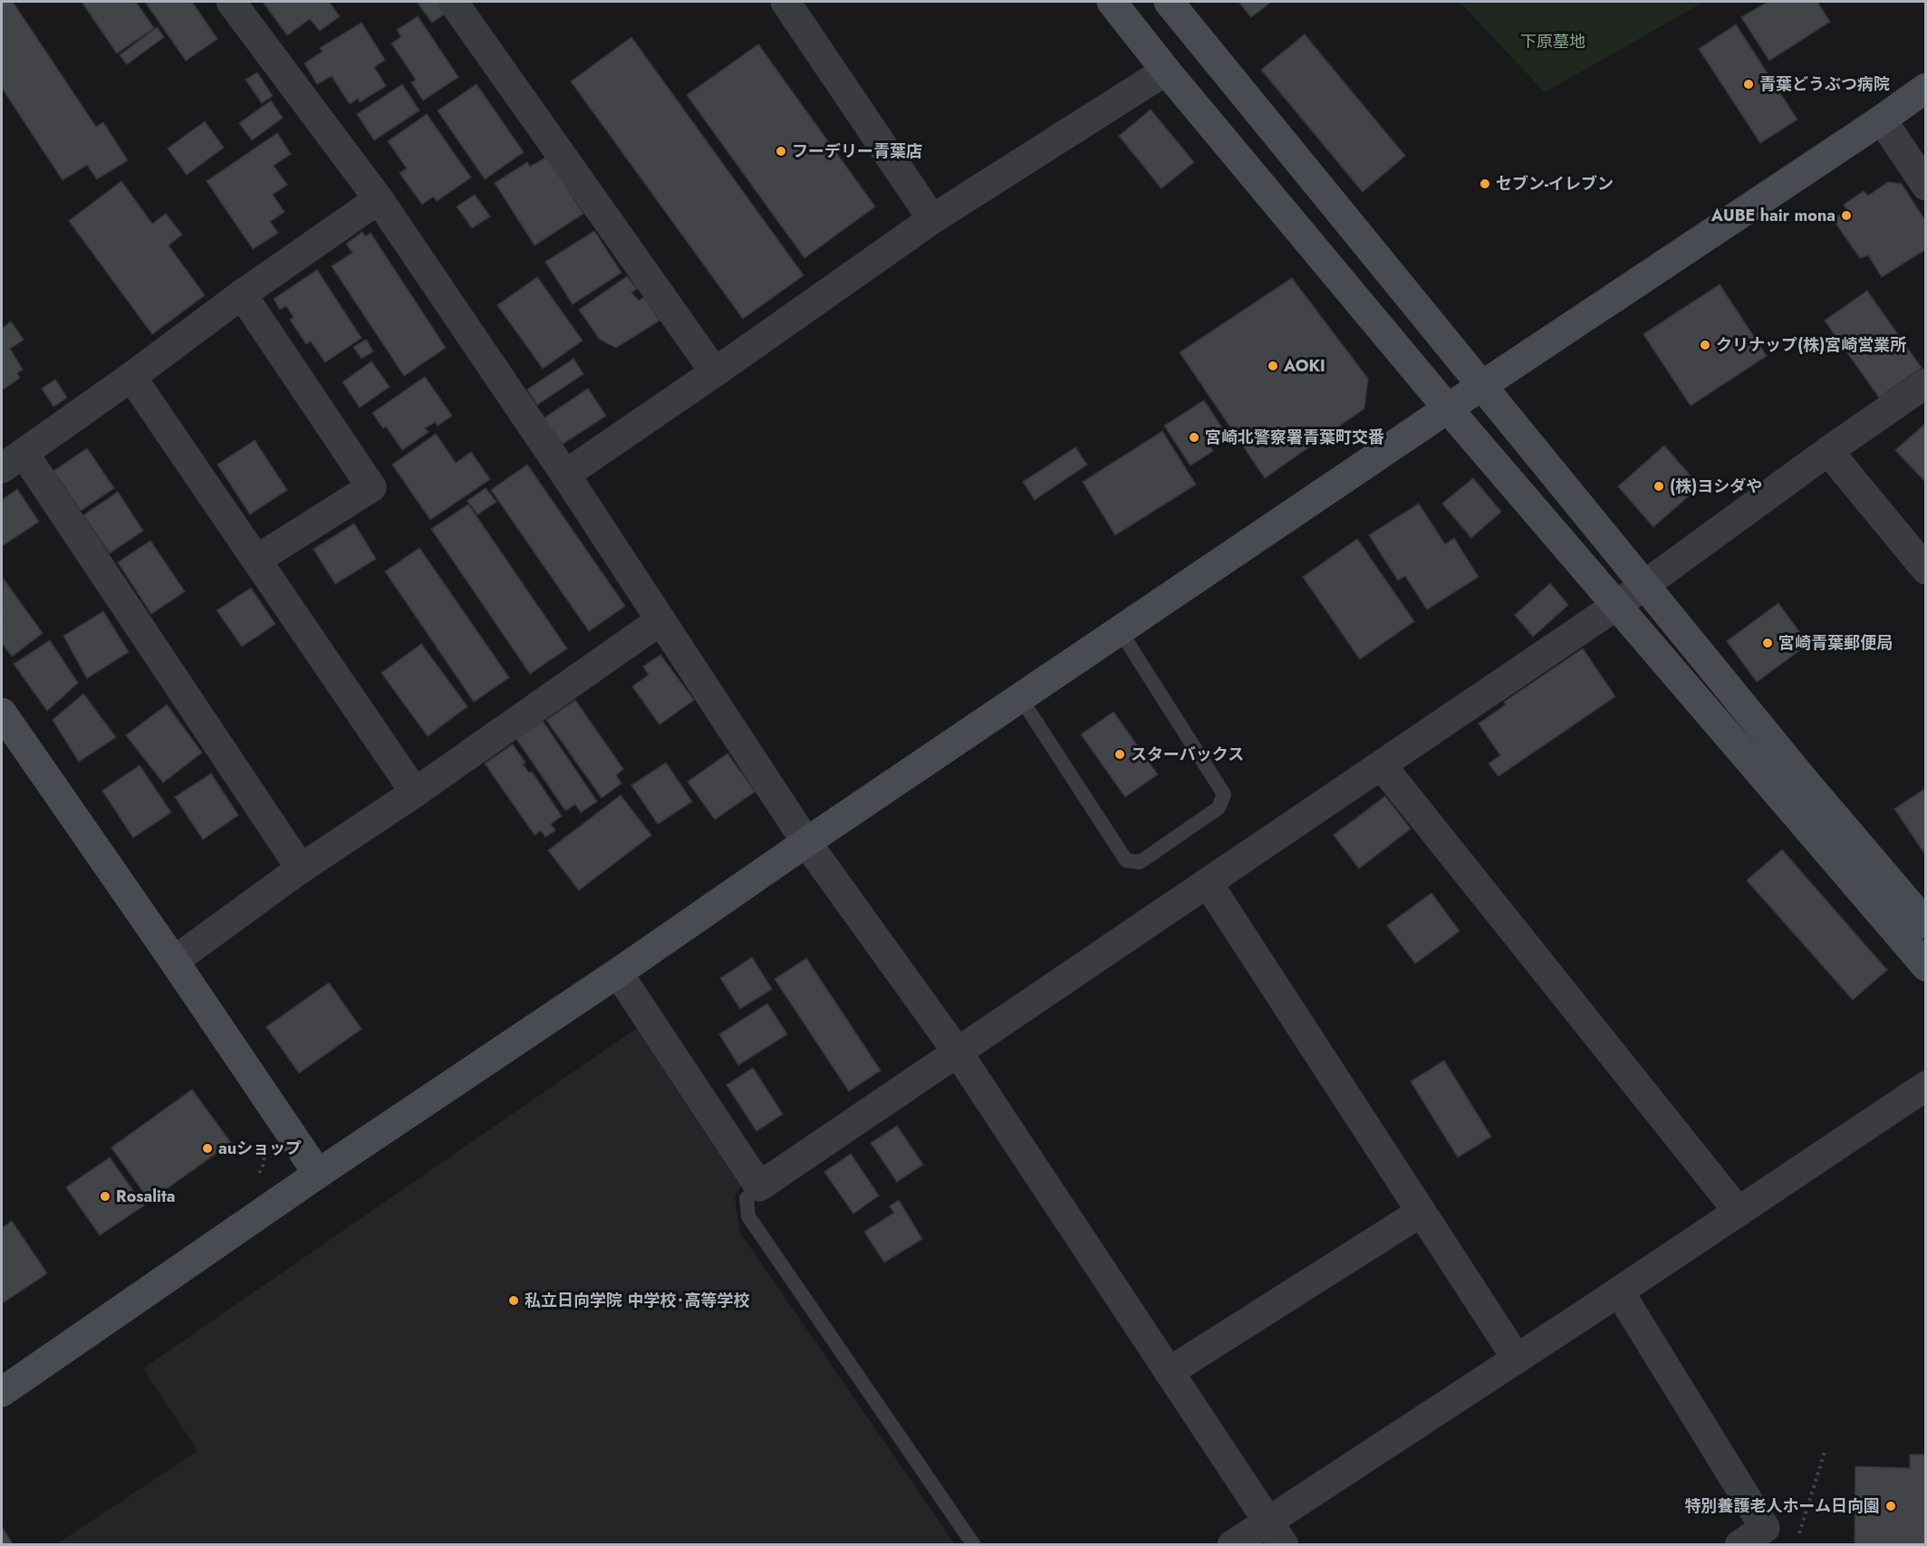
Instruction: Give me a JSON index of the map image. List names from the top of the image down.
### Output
{
  "parks": ["下原墓地"],
  "places": [
    "青葉どうぶつ病院",
    "フーデリー青葉店",
    "セブン-イレブン",
    "AUBE hair mona",
    "クリナップ(株)宮崎営業所",
    "AOKI",
    "宮崎北警察署青葉町交番",
    "(株)ヨシダや",
    "宮崎青葉郵便局",
    "スターバックス",
    "auショップ",
    "Rosalita",
    "私立日向学院 中学校･高等学校",
    "特別養護老人ホーム日向園"
  ]
}
